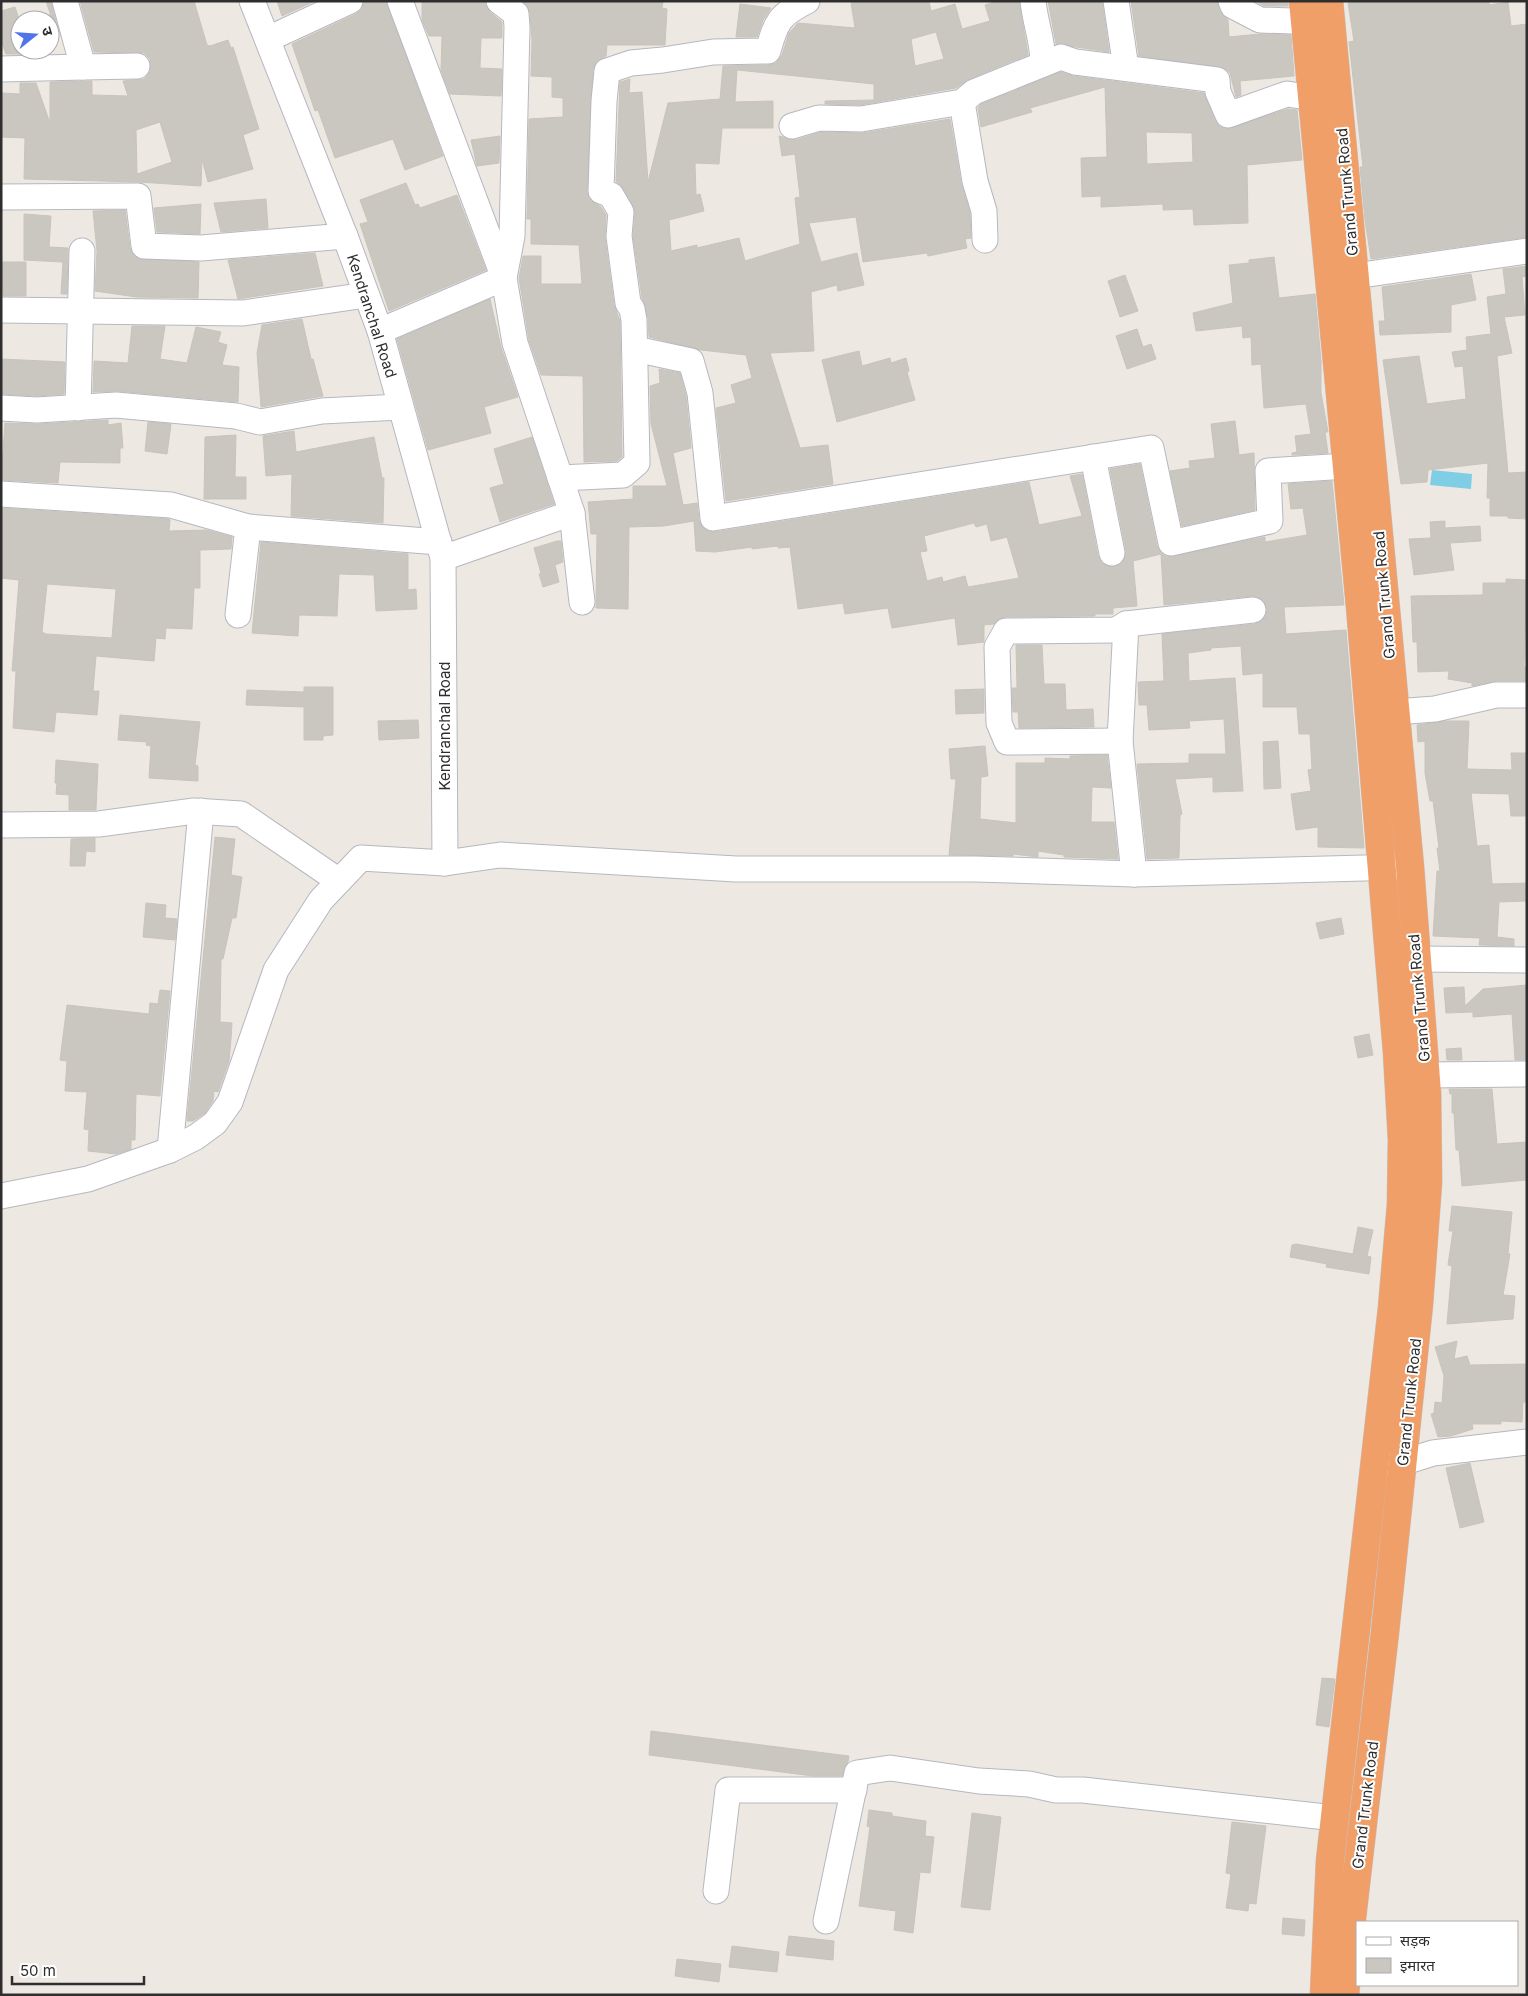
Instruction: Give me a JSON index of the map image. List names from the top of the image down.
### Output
{
  "streets": {
    "highway": ["Grand Trunk Road"],
    "street": ["Kendranchal Road"]
  },
  "legend": ["सड़क", "इमारत"],
  "scale_bar": "50 m",
  "north": "right"
}
